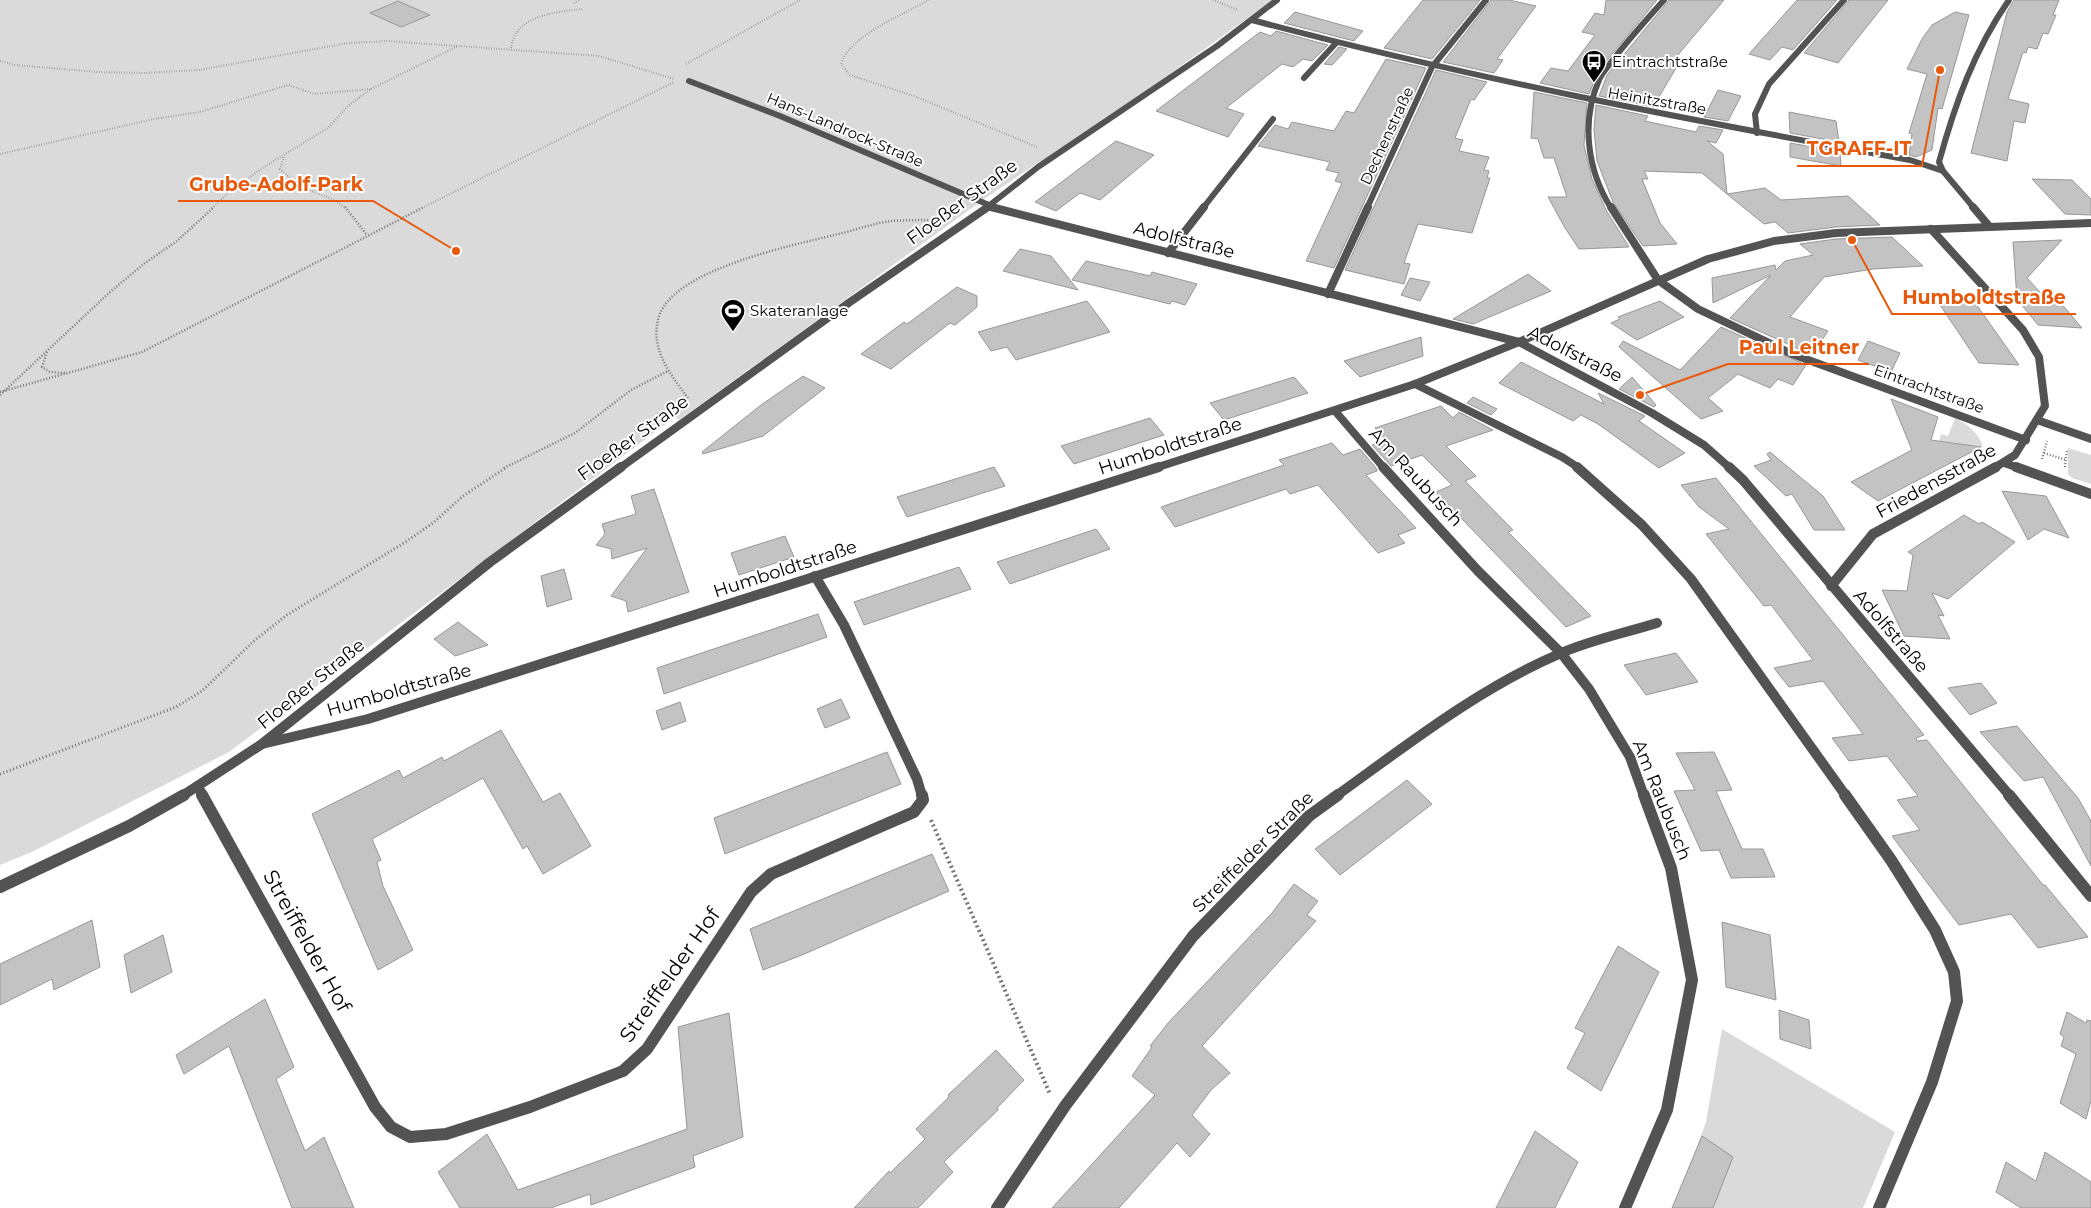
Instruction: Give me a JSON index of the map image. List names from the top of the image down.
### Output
{
  "streets": {
    "street": [
      "Heinitzstraße",
      "Hans-Landrock-Straße",
      "Dechenstraße",
      "Floeßer Straße",
      "Adolfstraße",
      "Eintrachtstraße",
      "Humboldtstraße",
      "Am Raubusch",
      "Friedensstraße",
      "Streiffelder Straße",
      "Streiffelder Hof"
    ]
  },
  "crossings": [
    ["Heinitzstraße", "Dechenstraße"],
    ["Heinitzstraße", "Floeßer Straße"],
    ["Heinitzstraße", "Eintrachtstraße"],
    ["Hans-Landrock-Straße", "Floeßer Straße"],
    ["Hans-Landrock-Straße", "Adolfstraße"],
    ["Dechenstraße", "Adolfstraße"],
    ["Floeßer Straße", "Adolfstraße"],
    ["Floeßer Straße", "Humboldtstraße"],
    ["Floeßer Straße", "Streiffelder Hof"],
    ["Adolfstraße", "Humboldtstraße"],
    ["Adolfstraße", "Friedensstraße"],
    ["Eintrachtstraße", "Humboldtstraße"],
    ["Eintrachtstraße", "Friedensstraße"],
    ["Humboldtstraße", "Am Raubusch"],
    ["Humboldtstraße", "Friedensstraße"],
    ["Am Raubusch", "Streiffelder Straße"]
  ],
  "places": {
    "other": [
      "TGRAFF-IT",
      "Humboldtstraße",
      "Grube-Adolf-Park",
      "Paul Leitner"
    ],
    "bus stop": ["Eintrachtstraße"],
    "sports": ["Skateranlage"]
  }
}
